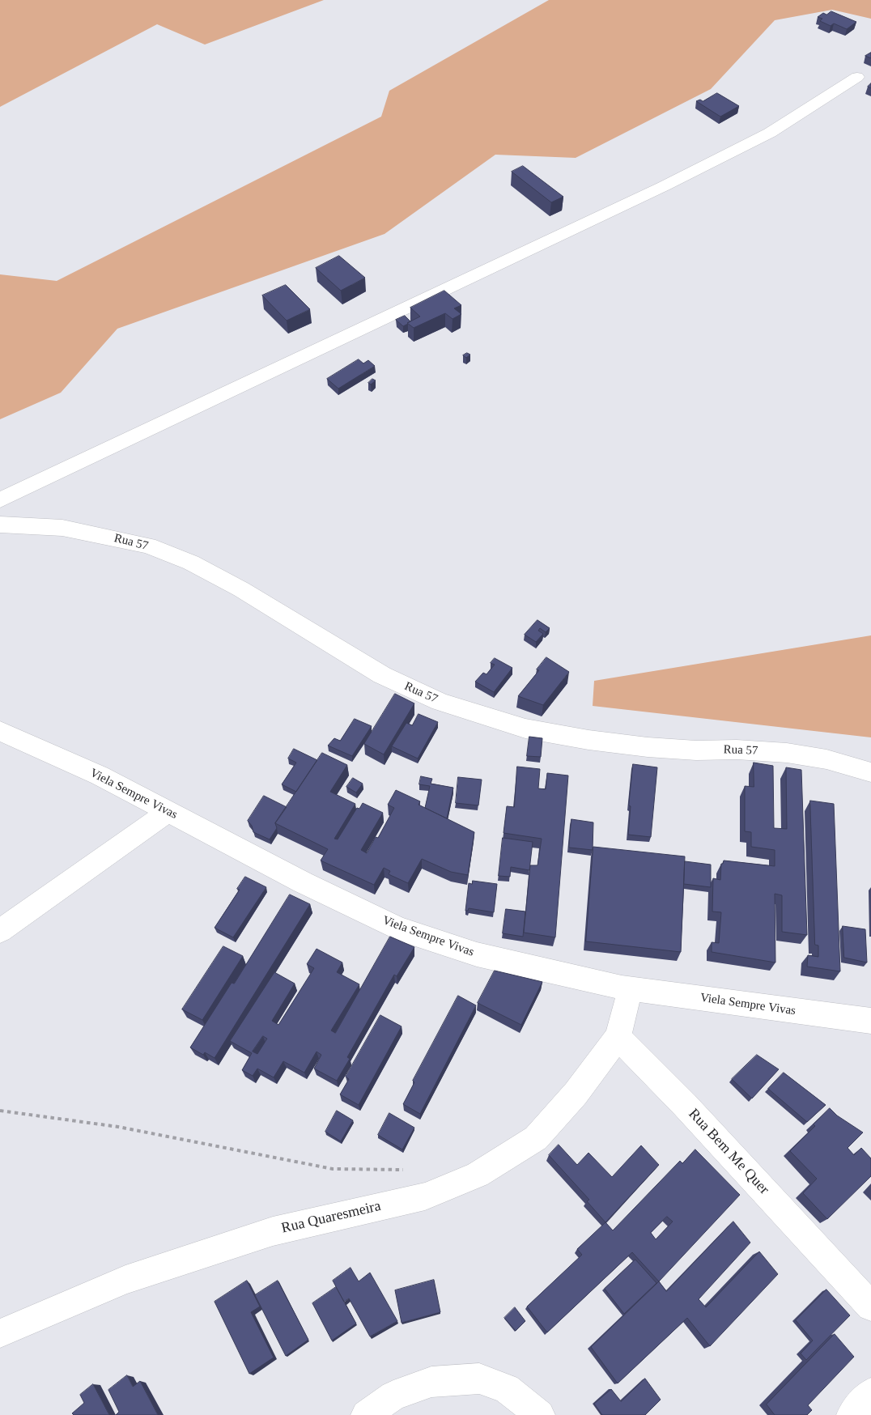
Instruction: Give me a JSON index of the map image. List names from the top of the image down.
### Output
{
  "streets": {
    "street": [
      "Rua 57",
      "Viela Sempre Vivas",
      "Rua Bem Me Quer",
      "Rua Quaresmeira"
    ]
  },
  "crossings": [
    ["Rua Bem Me Quer", "Rua Quaresmeira"]
  ]
}
